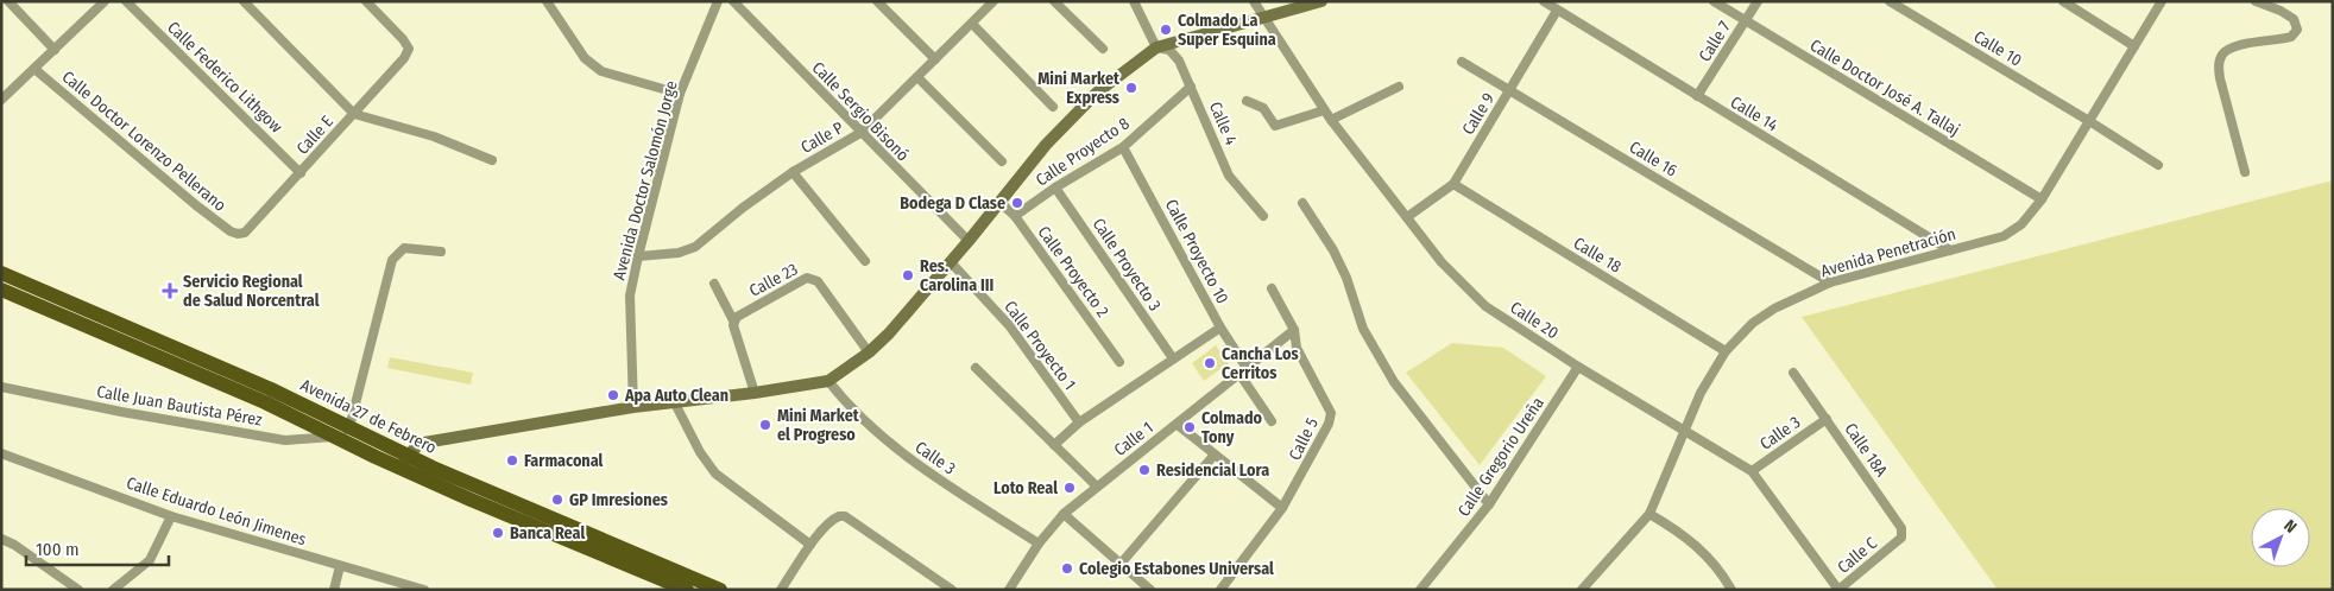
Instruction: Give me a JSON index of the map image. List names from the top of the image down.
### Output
{
  "streets": {
    "main road": ["Avenida 27 de Febrero"],
    "street": [
      "Calle 7",
      "Calle 10",
      "Calle Federico Lithgow",
      "Calle Doctor José A. Tallaj",
      "Calle Sergio Bisonó",
      "Calle 9",
      "Calle 14",
      "Calle 4",
      "Calle E",
      "Calle P",
      "Calle Doctor Lorenzo Pellerano",
      "Calle Proyecto 8",
      "Calle 16",
      "Avenida Doctor Salomón Jorge",
      "Calle Proyecto 10",
      "Avenida Penetración",
      "Calle 18",
      "Calle Proyecto 3",
      "Calle Proyecto 2",
      "Calle 23",
      "Calle 20",
      "Calle Proyecto 1",
      "Calle Juan Bautista Pérez",
      "Calle 3",
      "Calle 1",
      "Calle 5",
      "Calle 18A",
      "Calle Gregorio Ureña",
      "Calle Eduardo León Jimenes",
      "Calle C"
    ]
  },
  "crossings": [
    ["Calle 7", "Calle Doctor José A. Tallaj"],
    ["Calle 7", "Calle 14"],
    ["Calle 10", "Avenida Penetración"],
    ["Calle Federico Lithgow", "Calle E"],
    ["Calle Doctor José A. Tallaj", "Avenida Penetración"],
    ["Calle Sergio Bisonó", "Calle P"],
    ["Calle 9", "Calle 14"],
    ["Calle 9", "Calle 16"],
    ["Calle 9", "Calle 18"],
    ["Calle 9", "Calle 20"],
    ["Calle 14", "Avenida Penetración"],
    ["Calle 4", "Calle Proyecto 8"],
    ["Calle E", "Calle Doctor Lorenzo Pellerano"],
    ["Calle P", "Avenida Doctor Salomón Jorge"],
    ["Calle Proyecto 8", "Calle Proyecto 10"],
    ["Calle Proyecto 8", "Calle Proyecto 3"],
    ["Calle Proyecto 8", "Calle Proyecto 2"],
    ["Calle 16", "Avenida Penetración"],
    ["Calle Proyecto 10", "Calle 1"],
    ["Avenida Penetración", "Calle 18"],
    ["Avenida Penetración", "Calle 20"],
    ["Calle 20", "Calle 3"],
    ["Calle 20", "Calle Gregorio Ureña"],
    ["Calle 20", "Calle C"],
    ["Calle Juan Bautista Pérez", "Avenida 27 de Febrero"],
    ["Calle 3", "Calle 1"],
    ["Calle 3", "Calle 18A"],
    ["Calle 1", "Calle 5"],
    ["Calle 18A", "Calle C"]
  ],
  "places": {
    "other": [
      "Colmado La Super Esquina",
      "Mini Market Express",
      "Bodega D Clase",
      "Res. Carolina III",
      "Cancha Los Cerritos",
      "Apa Auto Clean",
      "Mini Market el Progreso",
      "Colmado Tony",
      "Farmaconal",
      "Residencial Lora",
      "Loto Real",
      "GP Imresiones",
      "Banca Real",
      "Colegio Estabones Universal"
    ],
    "health": ["Servicio Regional de Salud Norcentral"]
  },
  "scale_bar": "100 m",
  "north": "top right"
}
